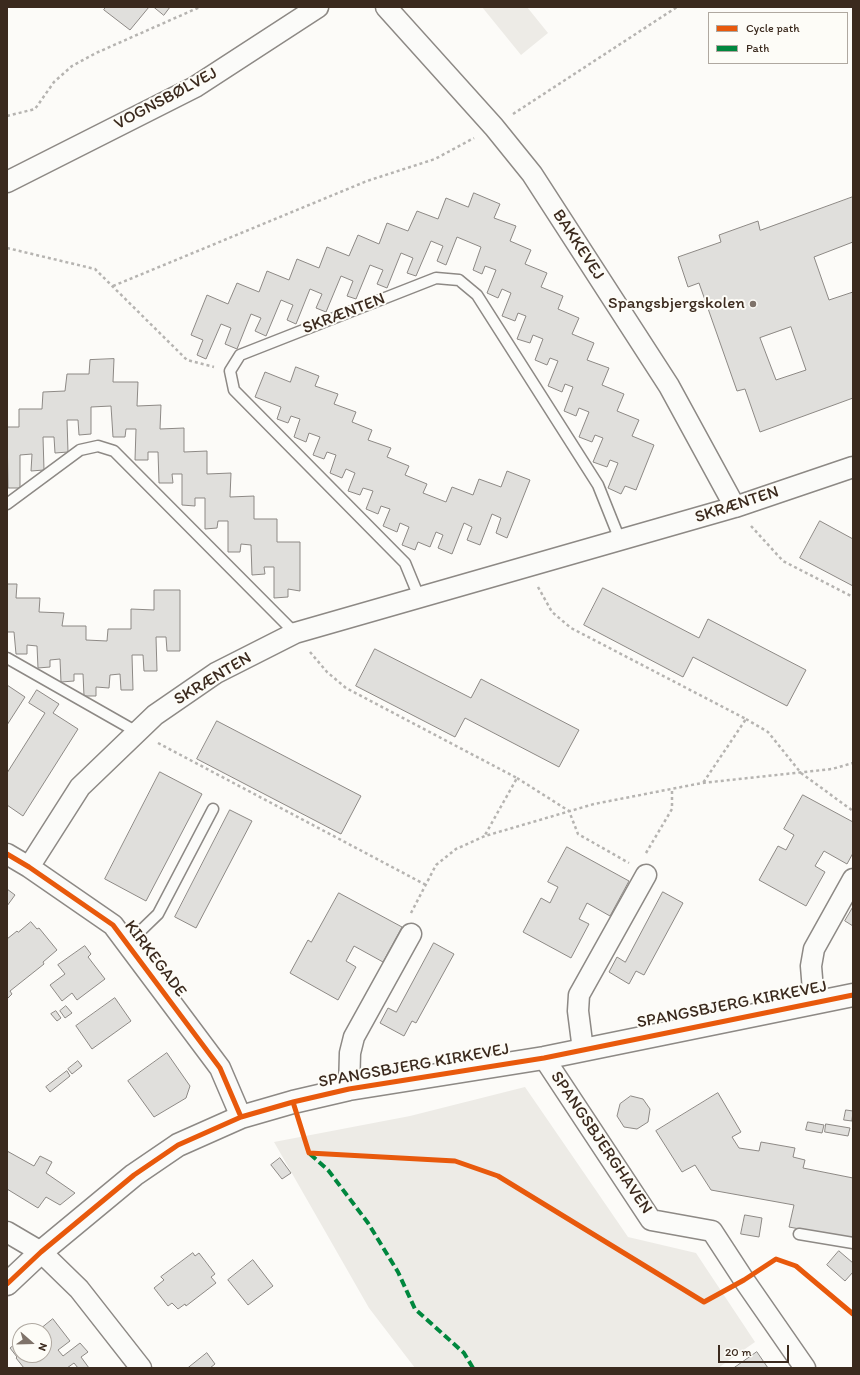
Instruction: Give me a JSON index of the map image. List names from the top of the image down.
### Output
{
  "streets": {
    "street": [
      "VOGNSBØLVEJ",
      "BAKKEVEJ",
      "SKRÆNTEN",
      "KIRKEGADE",
      "SPANGSBJERG KIRKEVEJ",
      "SPANGSBJERGHAVEN"
    ]
  },
  "crossings": [
    ["BAKKEVEJ", "SKRÆNTEN"],
    ["SKRÆNTEN", "KIRKEGADE"],
    ["KIRKEGADE", "SPANGSBJERG KIRKEVEJ"],
    ["SPANGSBJERG KIRKEVEJ", "SPANGSBJERGHAVEN"]
  ],
  "places": ["Spangsbjergskolen"],
  "legend": ["Cycle path", "Path"],
  "scale_bar": "20 m",
  "north": "right"
}
